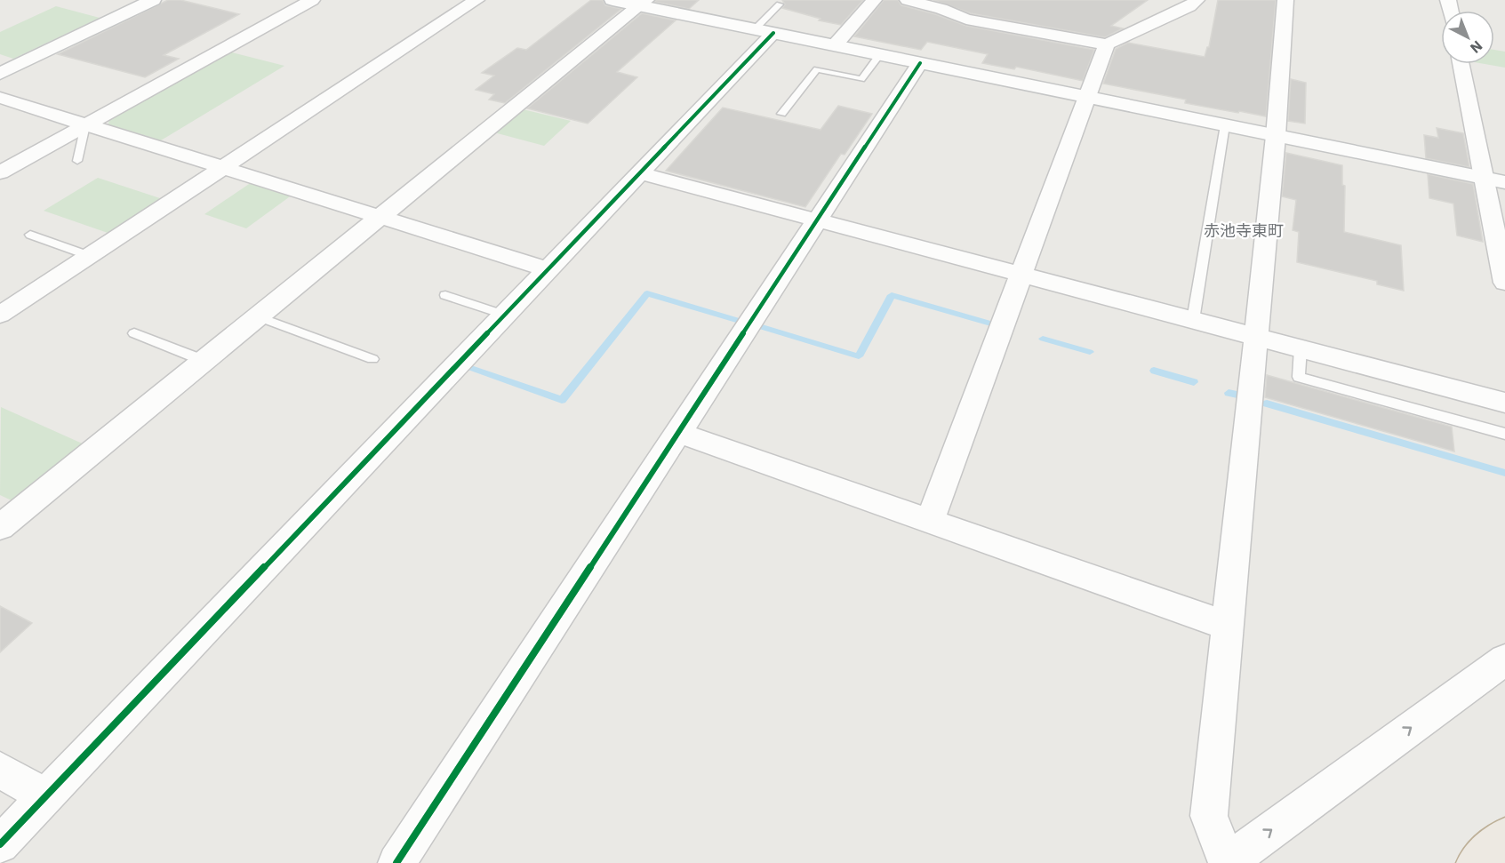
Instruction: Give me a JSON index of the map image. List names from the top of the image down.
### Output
{
  "districts": ["赤池寺東町"],
  "north": "bottom right"
}
